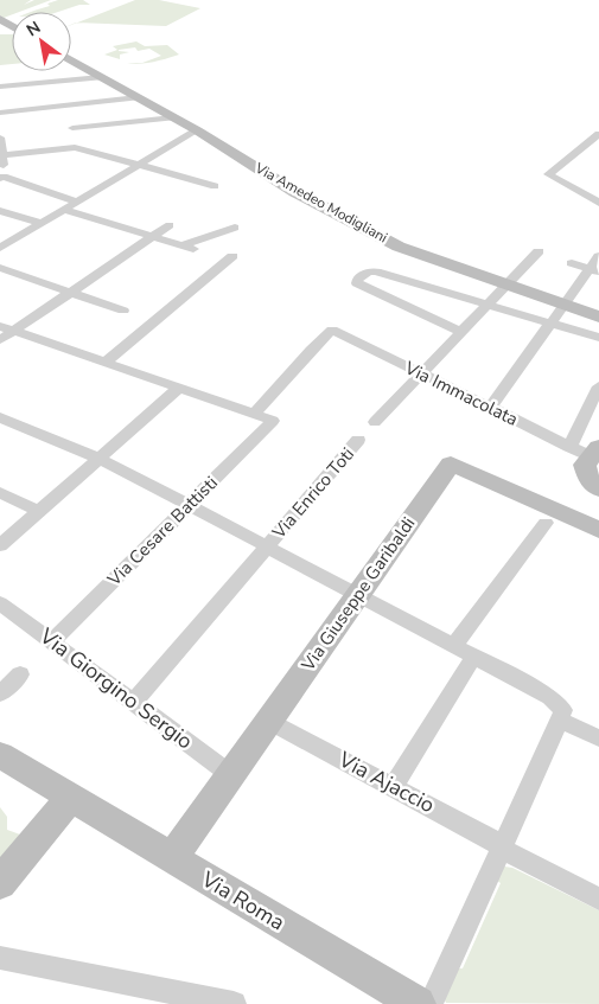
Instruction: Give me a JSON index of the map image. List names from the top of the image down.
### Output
{
  "streets": {
    "street": [
      "Via Amedeo Modigliani",
      "Via Immacolata",
      "Via Enrico Toti",
      "Via Cesare Battisti",
      "Via Giuseppe Garibaldi",
      "Via Giorgino Sergio",
      "Via Ajaccio",
      "Via Roma"
    ]
  },
  "crossings": [
    ["Via Immacolata", "Via Cesare Battisti"],
    ["Via Enrico Toti", "Via Giorgino Sergio"],
    ["Via Cesare Battisti", "Via Giorgino Sergio"],
    ["Via Giuseppe Garibaldi", "Via Giorgino Sergio"],
    ["Via Giuseppe Garibaldi", "Via Ajaccio"],
    ["Via Giuseppe Garibaldi", "Via Roma"]
  ],
  "north": "top left"
}
